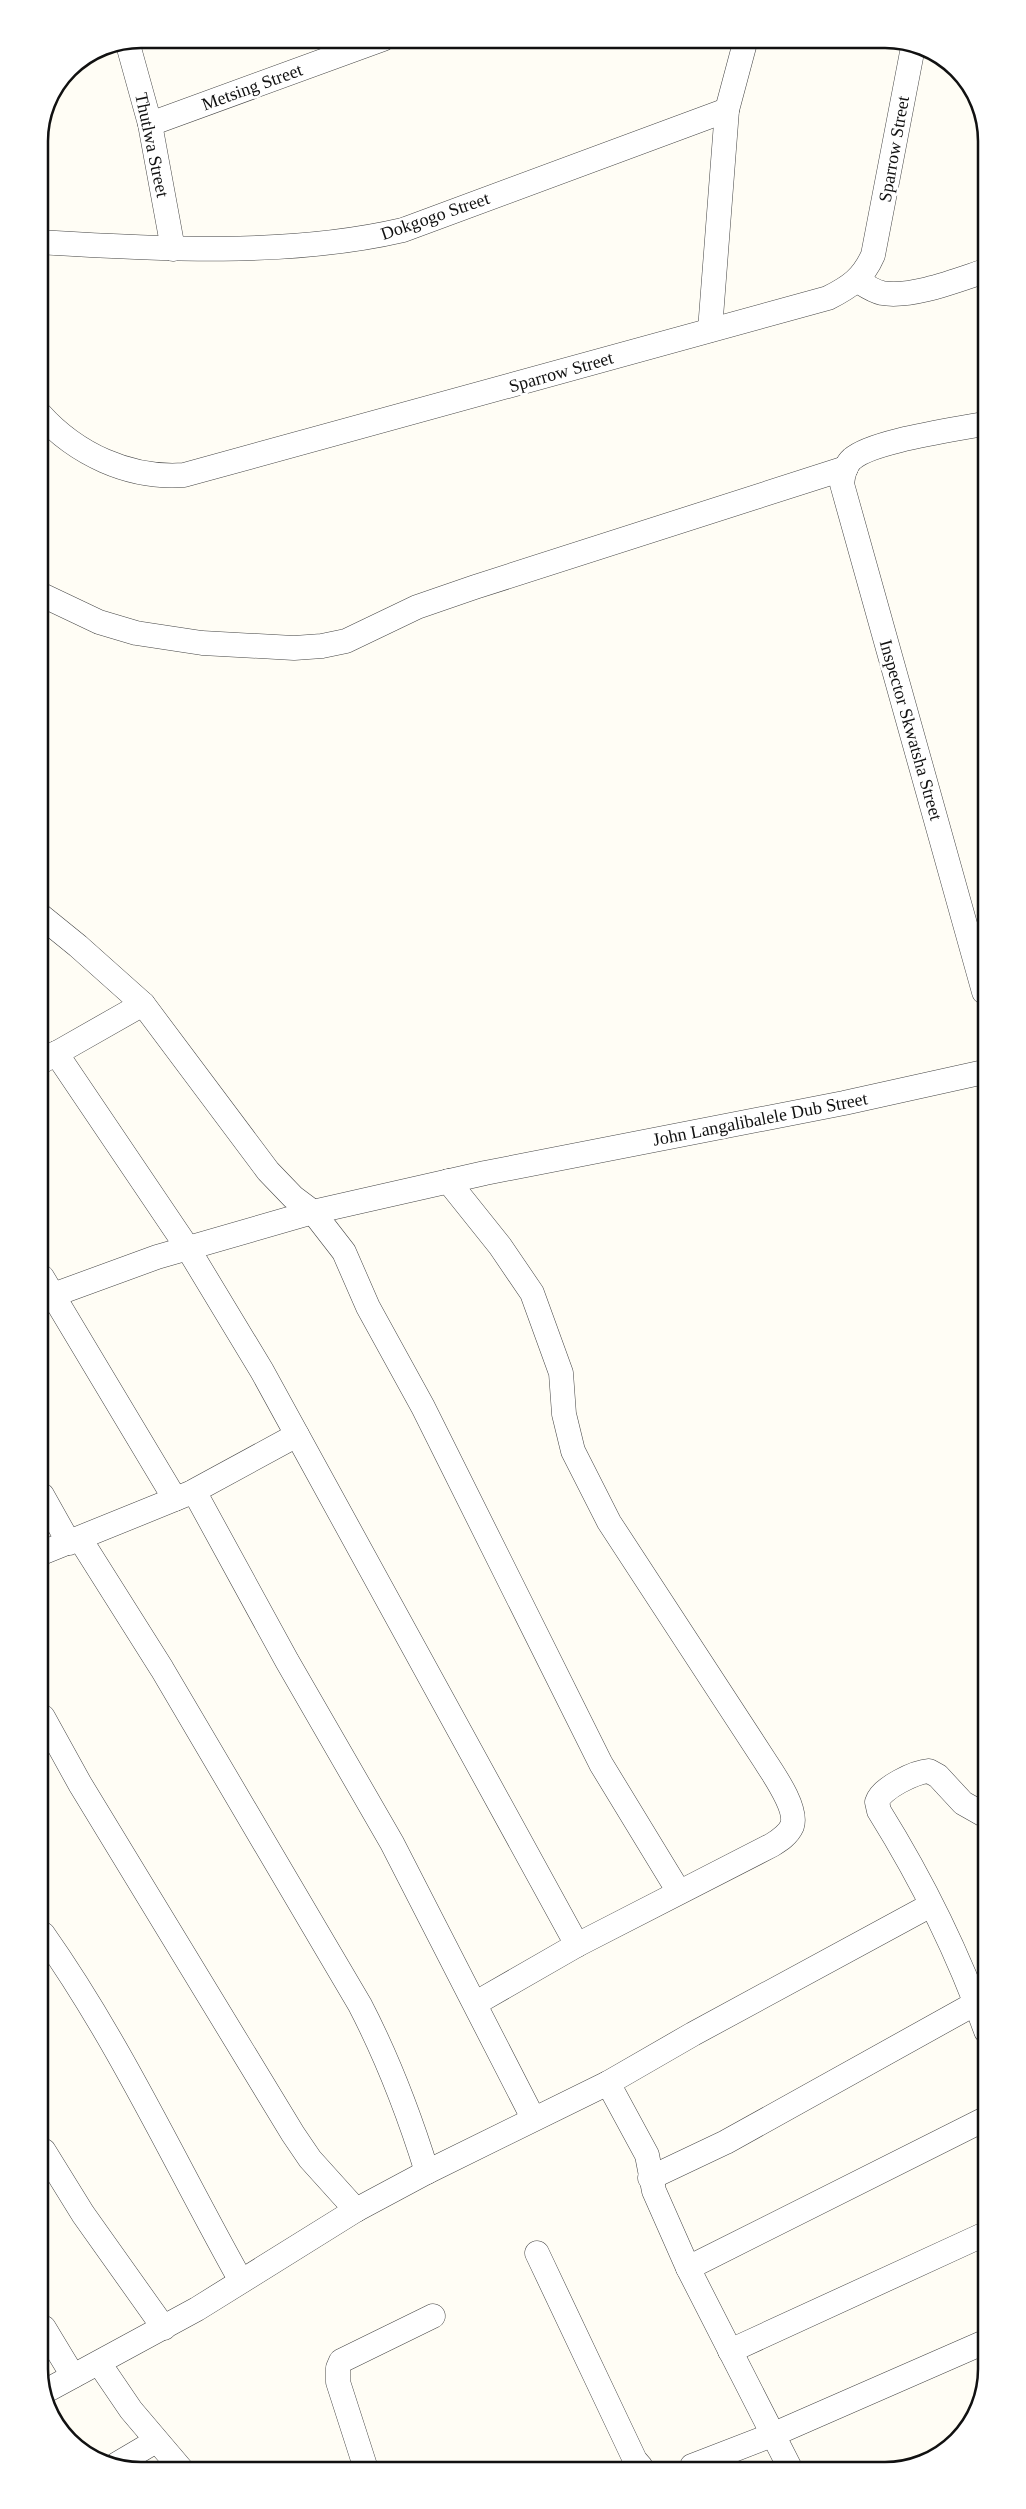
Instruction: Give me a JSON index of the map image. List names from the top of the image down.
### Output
{
  "streets": {
    "street": [
      "Metsing Street",
      "Thutlwa Street",
      "Sparrow Street",
      "Dokgogo Street",
      "Inspector Skwatsha Street",
      "John Langalibalele Dub Street"
    ]
  },
  "crossings": [
    ["Metsing Street", "Thutlwa Street"],
    ["Thutlwa Street", "Dokgogo Street"]
  ]
}
